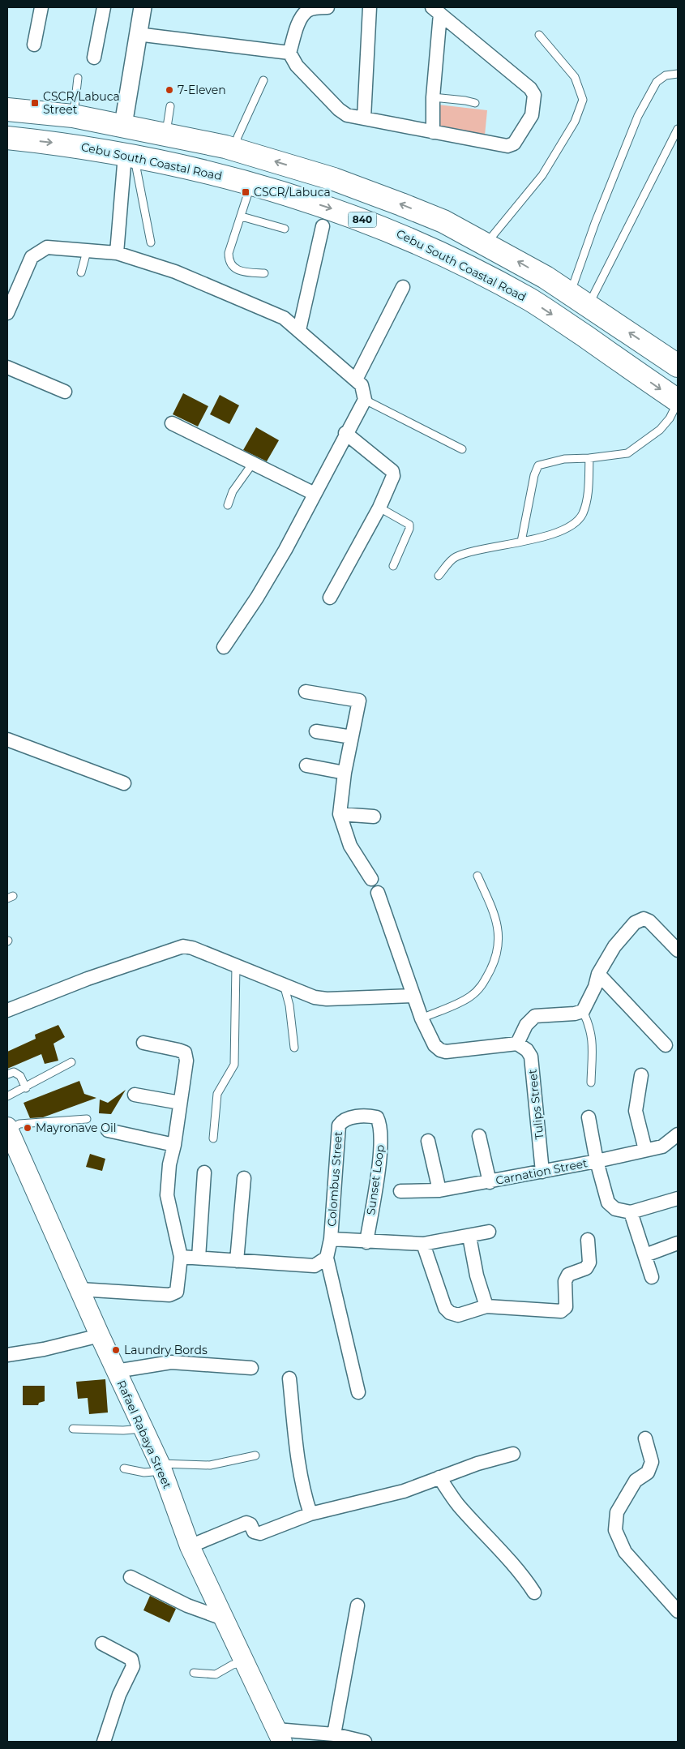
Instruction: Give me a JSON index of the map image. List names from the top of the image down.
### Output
{
  "streets": {
    "highway": ["Cebu South Coastal Road", "840"],
    "main road": ["Rafael Rabaya Street"],
    "street": [
      "Tulips Street",
      "Carnation Street",
      "Colombus Street",
      "Sunset Loop"
    ]
  },
  "crossings": [
    ["Tulips Street", "Carnation Street"],
    ["Colombus Street", "Sunset Loop"]
  ],
  "places": {
    "other": ["7-Eleven", "Mayronave Oil", "Laundry Bords"],
    "transit": ["CSCR/Labuca Street", "CSCR/Labuca"]
  }
}
